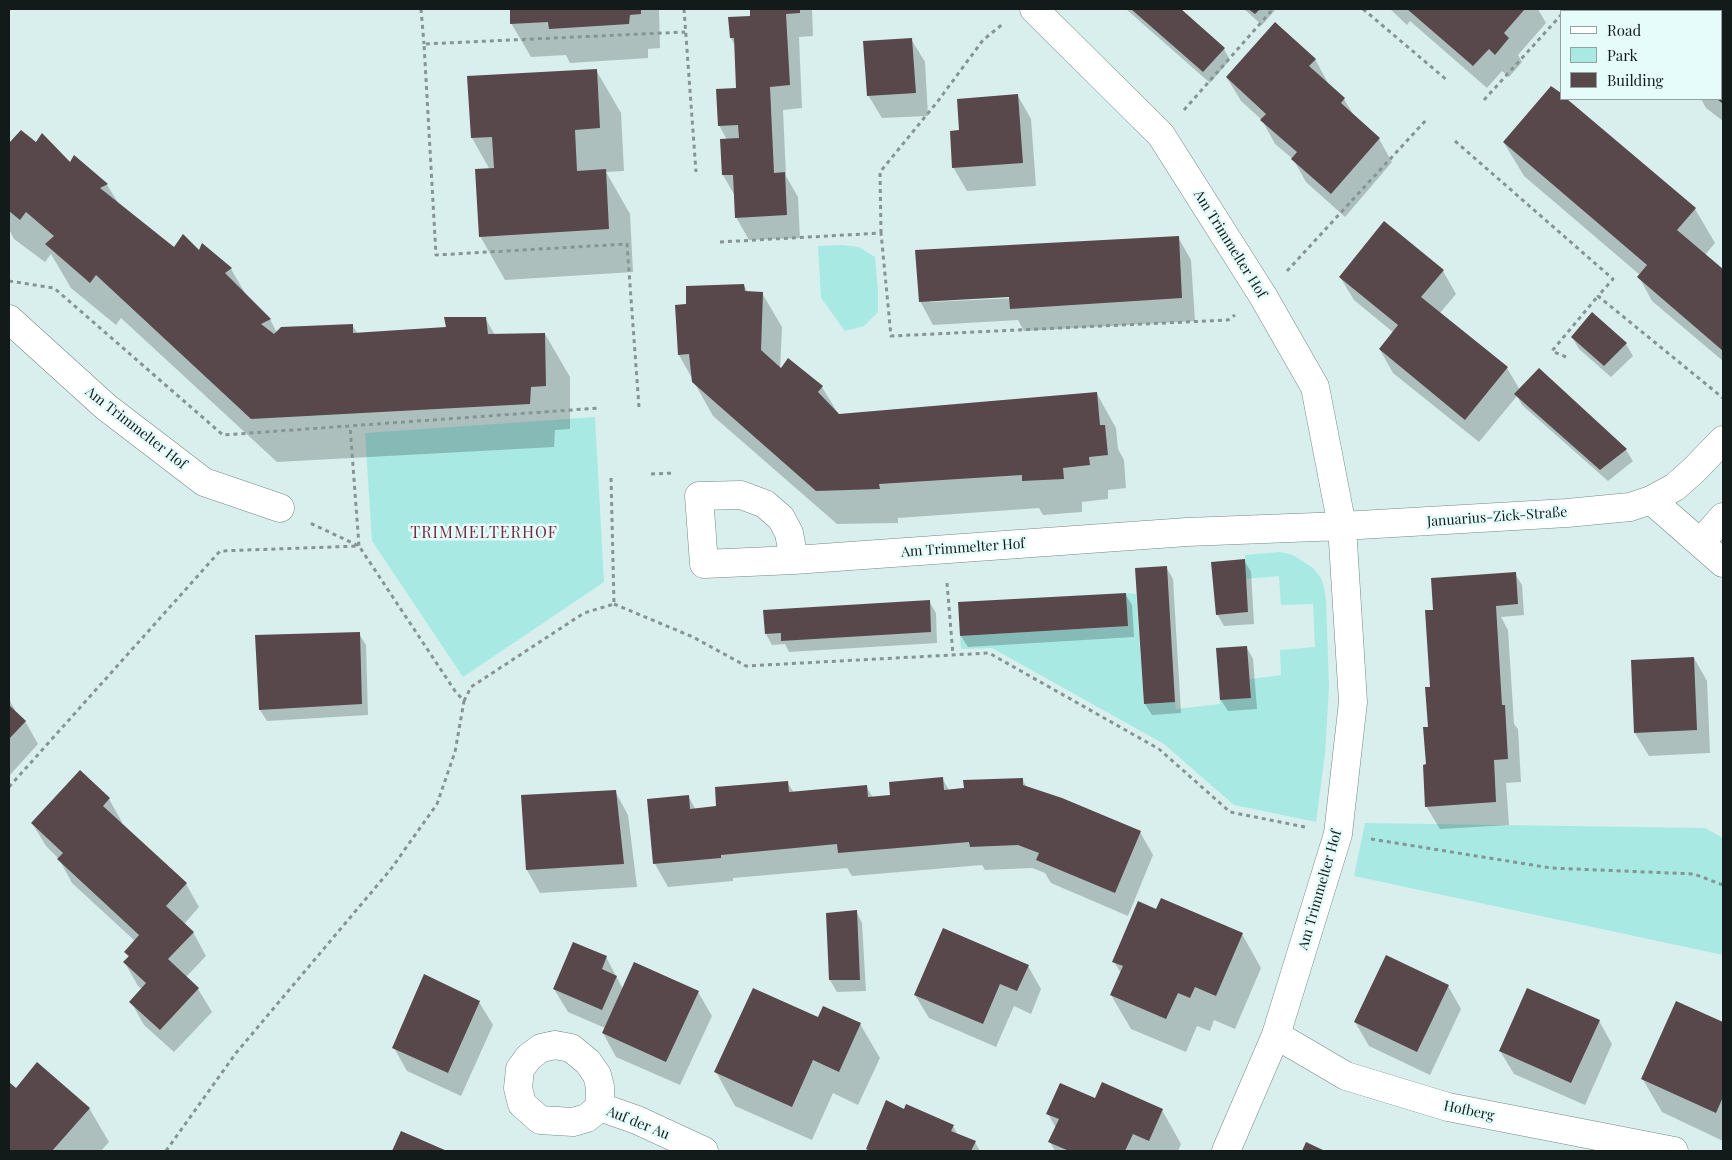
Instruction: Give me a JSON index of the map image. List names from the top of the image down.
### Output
{
  "streets": {
    "street": [
      "Am Trimmelter Hof",
      "Januarius-Zick-Straße",
      "Hofberg",
      "Auf der Au"
    ]
  },
  "crossings": [
    ["Am Trimmelter Hof", "Januarius-Zick-Straße"],
    ["Am Trimmelter Hof", "Hofberg"]
  ],
  "districts": ["TRIMMELTERHOF"],
  "legend": ["Road", "Park", "Building"]
}
